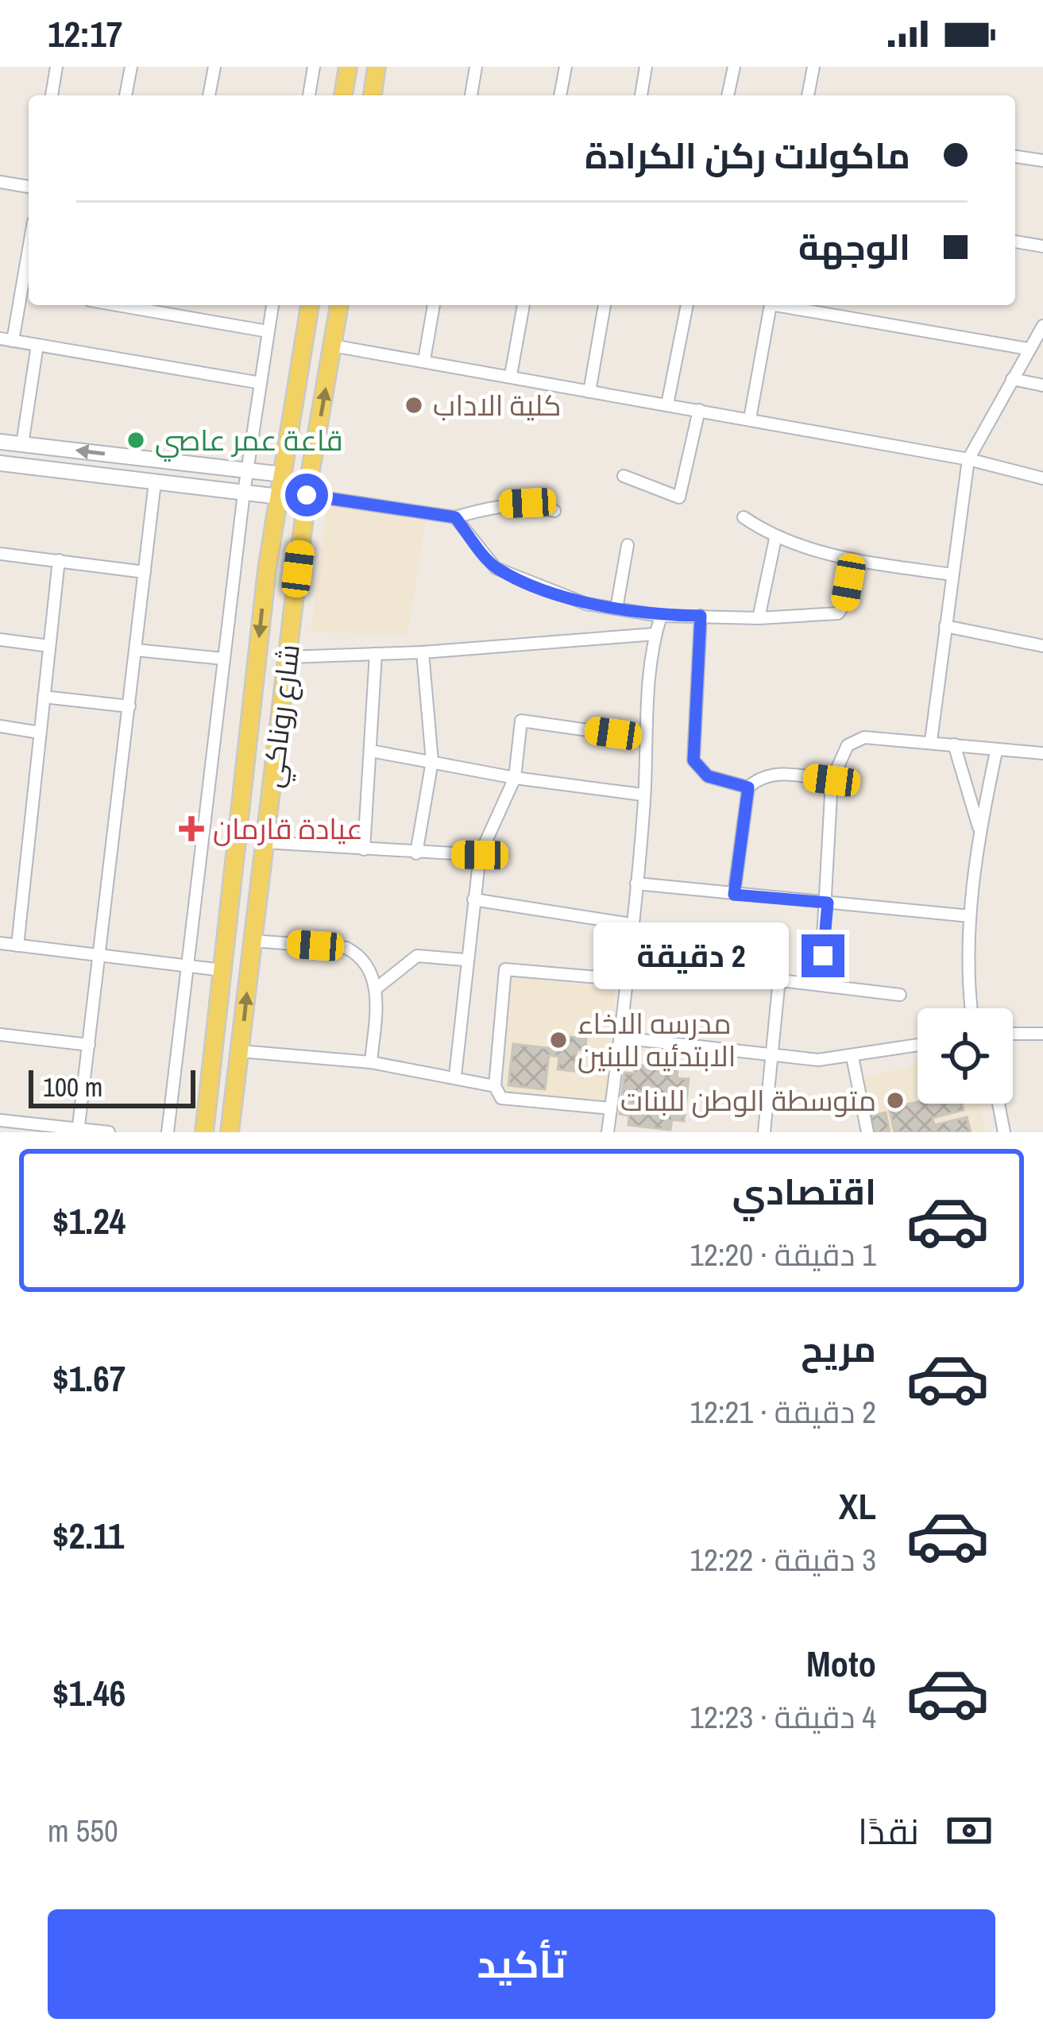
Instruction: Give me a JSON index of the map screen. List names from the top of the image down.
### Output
{
  "streets": {
    "main road": ["شارع روناكي"]
  },
  "places": {
    "other": [
      "كلية الاداب",
      "قاعة عمر عاصي",
      "مدرسه الاخاء الابتدئيه للبنين",
      "متوسطة الوطن للبنات"
    ],
    "health": ["عيادة قارمان"]
  },
  "scale_bar": "100 m",
  "page": {
    "status": "12:17",
    "banner": ["ماكولات ركن الكرادة", "الوجهة"],
    "bubble": "2 دقيقة",
    "scale": "100 m",
    "list": [
      {
        "name": "اقتصادي",
        "note": "1 دقيقة · 12:20",
        "value": "$1.24"
      },
      {
        "name": "مريح",
        "note": "2 دقيقة · 12:21",
        "value": "$1.67"
      },
      {
        "name": "XL",
        "note": "3 دقيقة · 12:22",
        "value": "$2.11"
      },
      {
        "name": "Moto",
        "note": "4 دقيقة · 12:23",
        "value": "$1.46"
      }
    ],
    "pay": ["نقدًا", "550 m"],
    "buttons": "تأكيد"
  }
}
